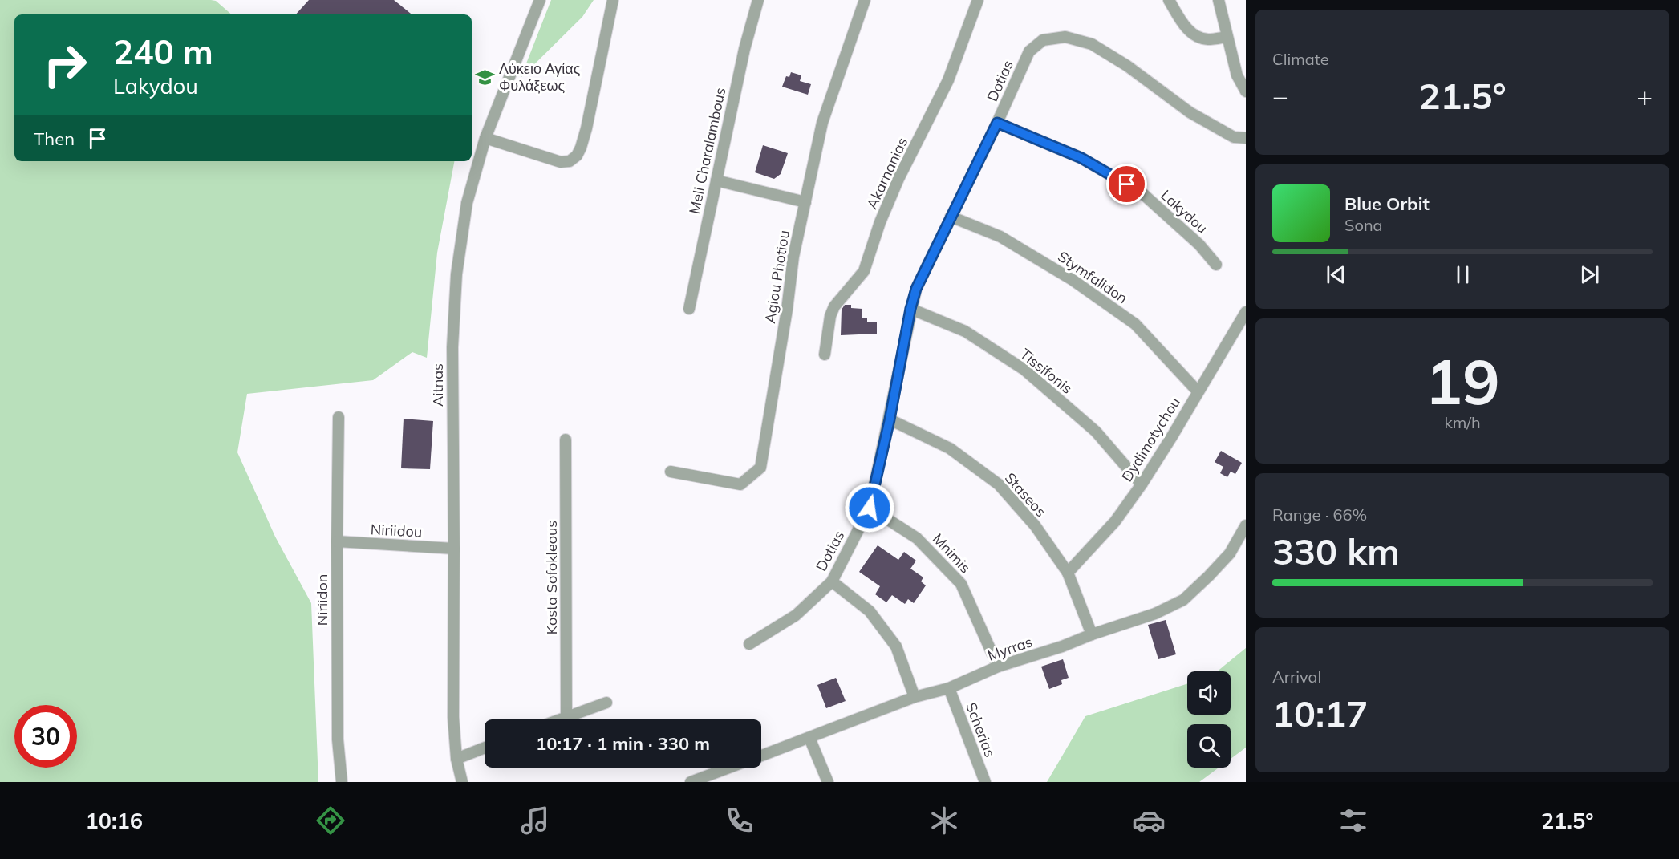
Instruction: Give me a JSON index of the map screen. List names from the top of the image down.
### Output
{
  "streets": {
    "street": [
      "Dotias",
      "Meli Charalambous",
      "Akarnanias",
      "Lakydou",
      "Agiou Photiou",
      "Stymfalidon",
      "Tissifonis",
      "Aitnas",
      "Dydimotychou",
      "Staseos",
      "Niriidou",
      "Mnimis",
      "Kosta Sofokleous",
      "Niriidon",
      "Myrras",
      "Scherias"
    ]
  },
  "crossings": [
    ["Dotias", "Lakydou"],
    ["Dotias", "Stymfalidon"],
    ["Dotias", "Tissifonis"],
    ["Dotias", "Staseos"],
    ["Dotias", "Mnimis"],
    ["Stymfalidon", "Dydimotychou"],
    ["Tissifonis", "Dydimotychou"],
    ["Aitnas", "Niriidou"],
    ["Dydimotychou", "Staseos"],
    ["Staseos", "Myrras"],
    ["Niriidou", "Niriidon"],
    ["Mnimis", "Myrras"],
    ["Myrras", "Scherias"]
  ],
  "places": {
    "school or university": ["Λύκειο Αγίας Φυλάξεως"]
  },
  "page": {
    "tile": [
      "Climate",
      ["19", "km/h"],
      ["Range · 66%", "330 km"],
      ["Arrival", "10:17"]
    ],
    "turn": ["240 m", "Lakydou"],
    "heat": ["−", "21.5°", "+"],
    "then": "Then",
    "song": ["Blue Orbit", "Sona"],
    "limit": "30",
    "trip": "10:17 · 1 min · 330 m",
    "tabs": ["10:16", "21.5°"]
  }
}
